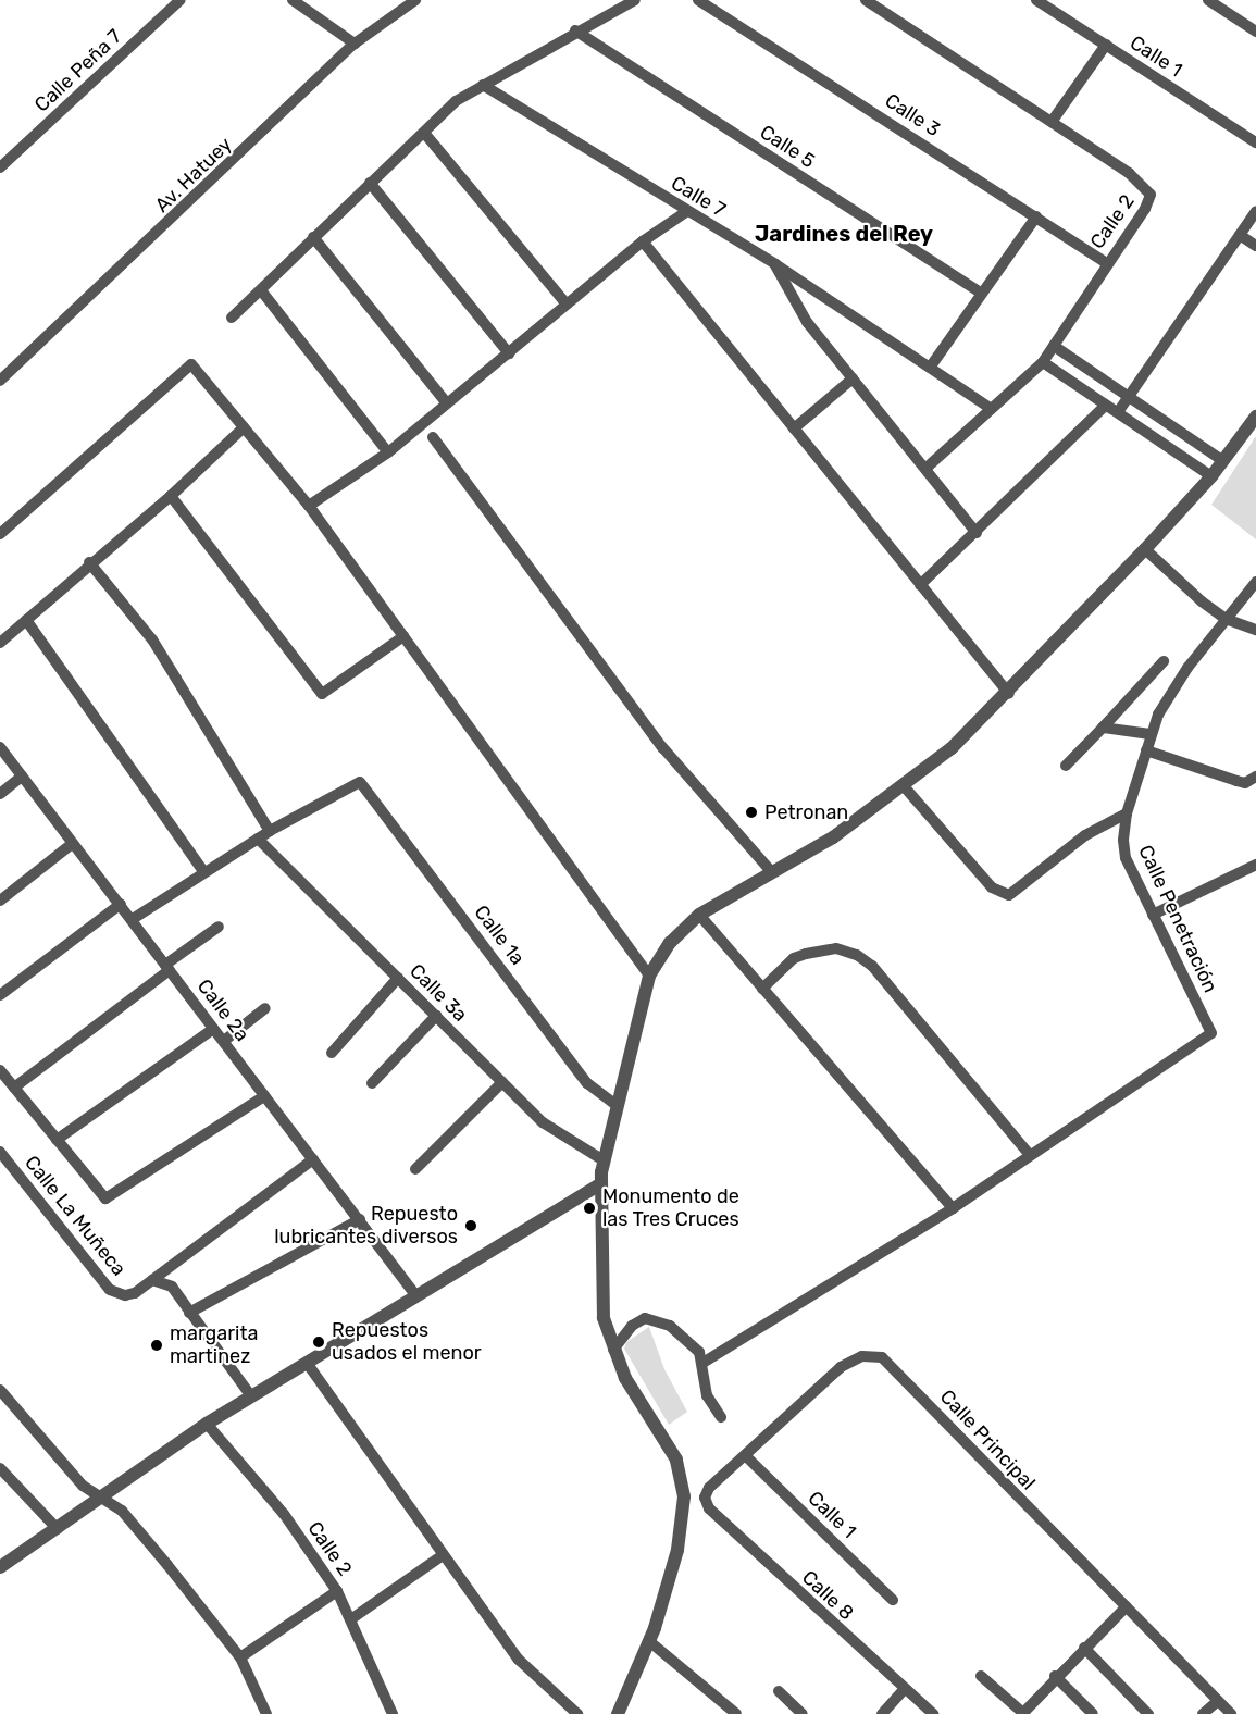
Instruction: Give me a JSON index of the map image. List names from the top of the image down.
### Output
{
  "streets": {
    "street": [
      "Calle 1",
      "Calle Peña 7",
      "Calle 3",
      "Calle 5",
      "Av. Hatuey",
      "Calle 7",
      "Calle 2",
      "Calle Penetración",
      "Calle 1a",
      "Calle 3a",
      "Calle 2a",
      "Calle La Muñeca",
      "Calle Principal",
      "Calle 8"
    ]
  },
  "crossings": [
    ["Calle 1", "Calle Principal"],
    ["Calle 3", "Calle 2"],
    ["Calle 7", "Calle 2"],
    ["Calle Principal", "Calle 8"]
  ],
  "districts": ["Jardines del Rey"],
  "places": [
    "Petronan",
    "Monumento de las Tres Cruces",
    "Repuesto lubricantes diversos",
    "Repuestos usados el menor",
    "margarita martinez"
  ]
}
